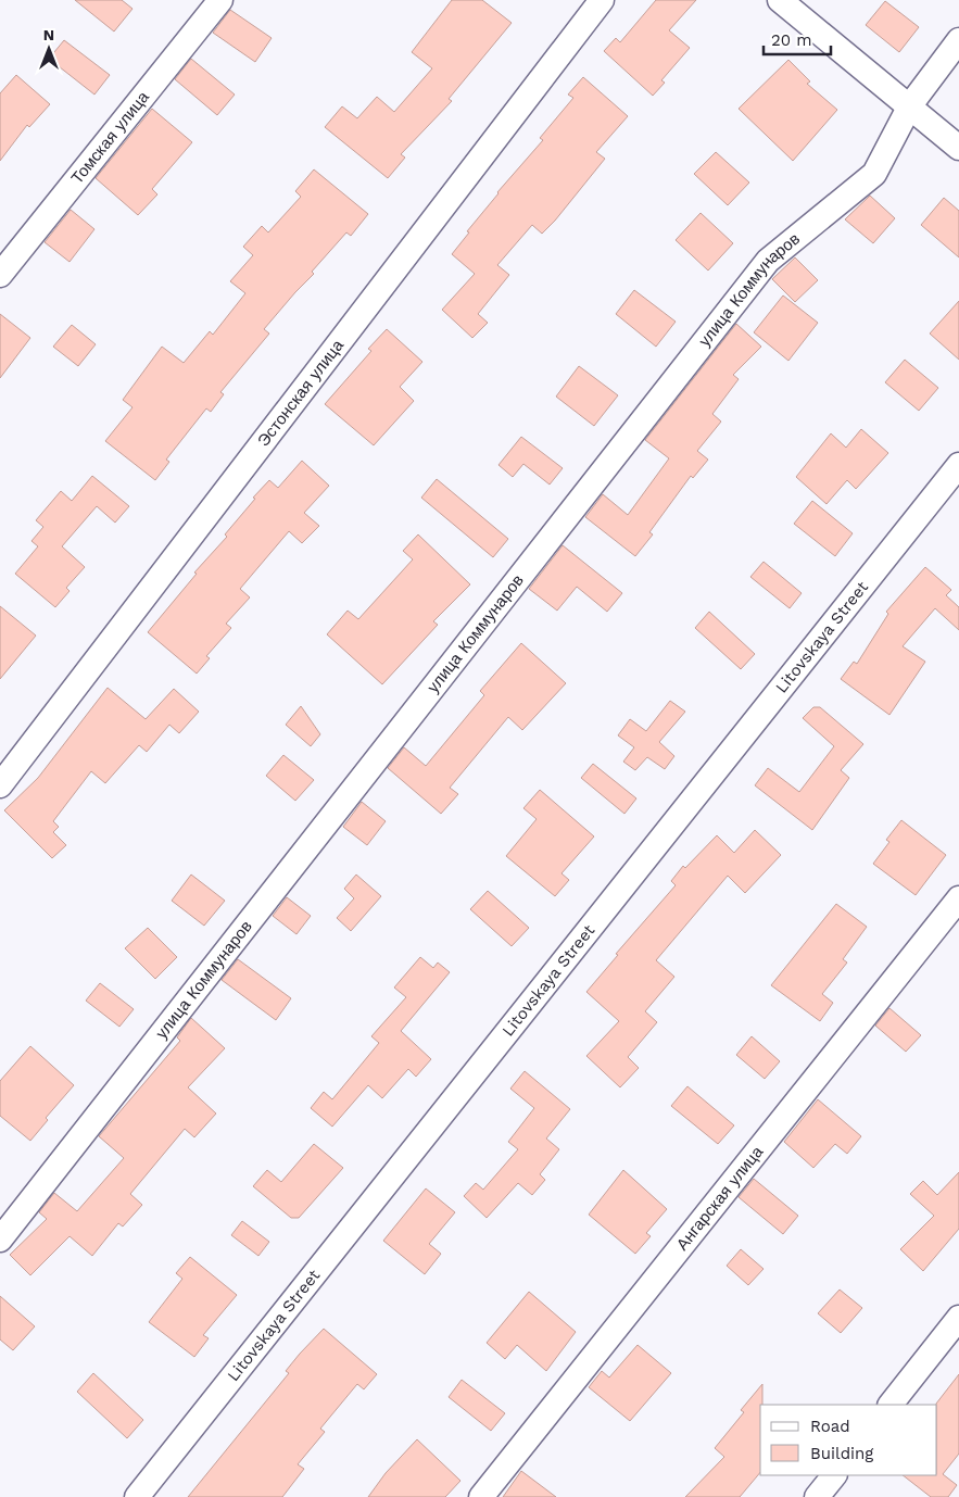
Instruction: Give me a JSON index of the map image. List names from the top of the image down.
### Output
{
  "streets": {
    "street": [
      "Томская улица",
      "улица Коммунаров",
      "Эстонская улица",
      "Litovskaya Street",
      "Ангарская улица"
    ]
  },
  "legend": ["Road", "Building"],
  "scale_bar": "20 m",
  "north": "top"
}
